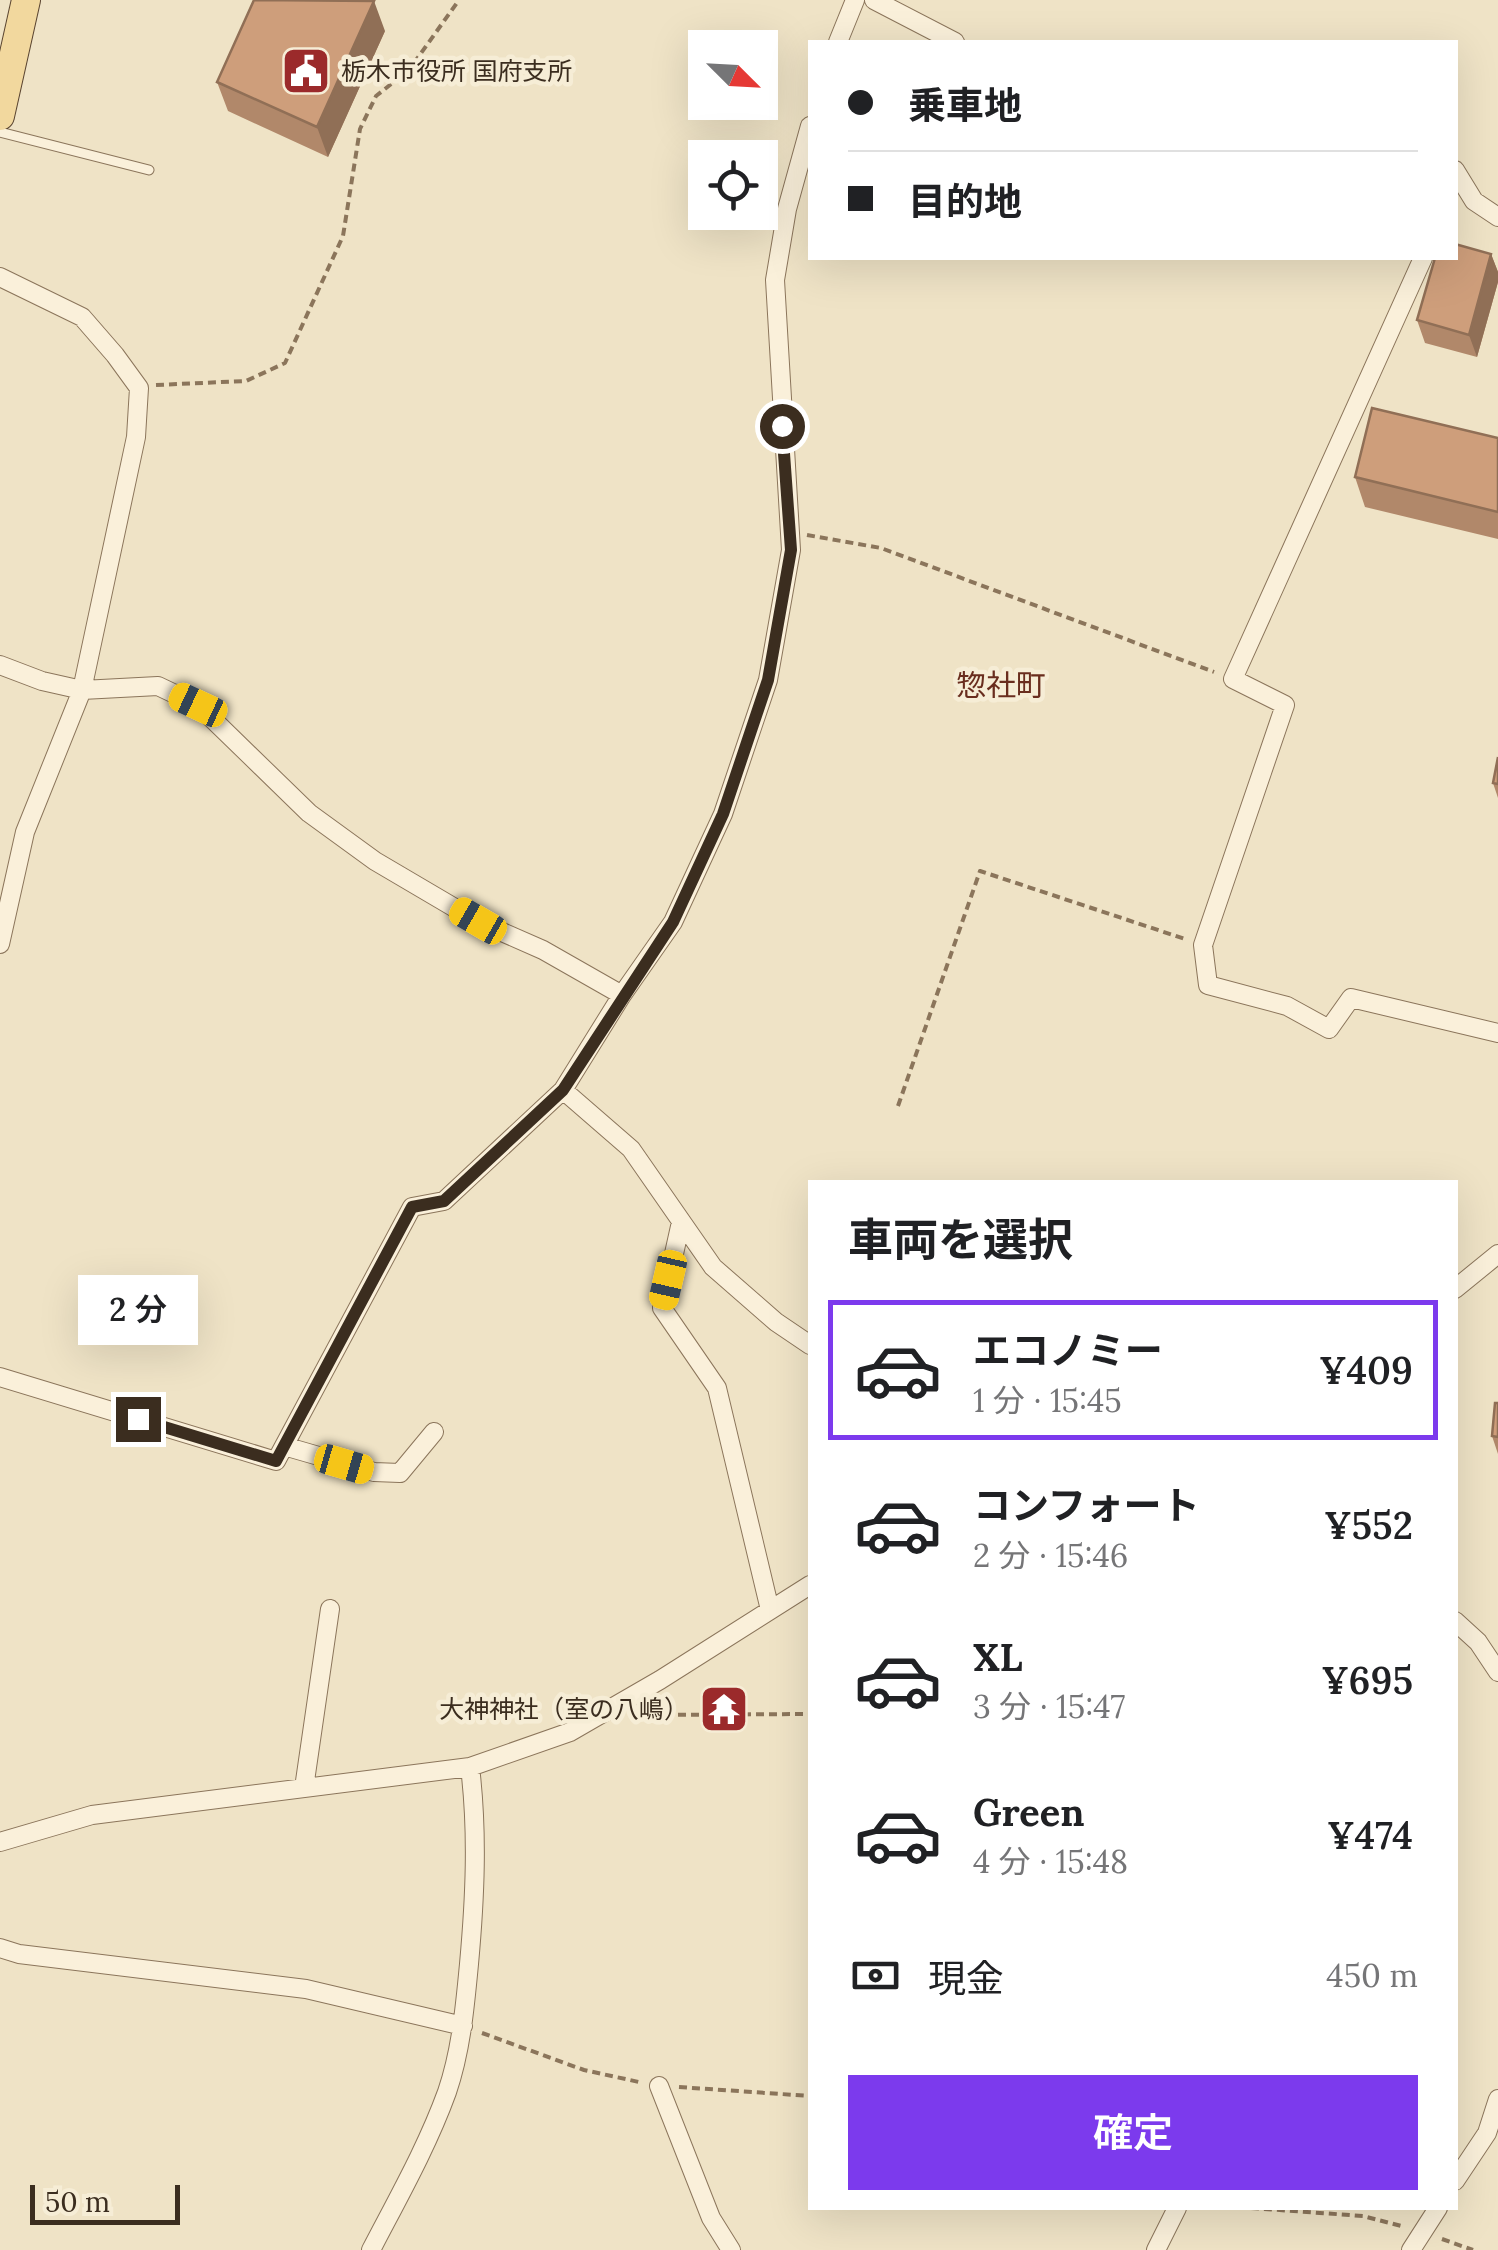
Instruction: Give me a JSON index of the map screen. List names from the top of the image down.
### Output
{
  "districts": ["惣社町"],
  "places": {
    "public building": ["栃木市役所 国府支所"],
    "temple": ["大神神社（室の八嶋）"]
  },
  "scale_bar": "50 m",
  "north": "bottom right",
  "page": {
    "banner": ["乗車地", "目的地"],
    "heading": "車両を選択",
    "bubble": "2 分",
    "list": [
      {
        "name": "エコノミー",
        "note": "1 分 · 15:45",
        "value": "¥409"
      },
      {
        "name": "コンフォート",
        "note": "2 分 · 15:46",
        "value": "¥552"
      },
      {
        "name": "XL",
        "note": "3 分 · 15:47",
        "value": "¥695"
      },
      {
        "name": "Green",
        "note": "4 分 · 15:48",
        "value": "¥474"
      }
    ],
    "pay": ["現金", "450 m"],
    "buttons": "確定",
    "scale": "50 m"
  }
}
